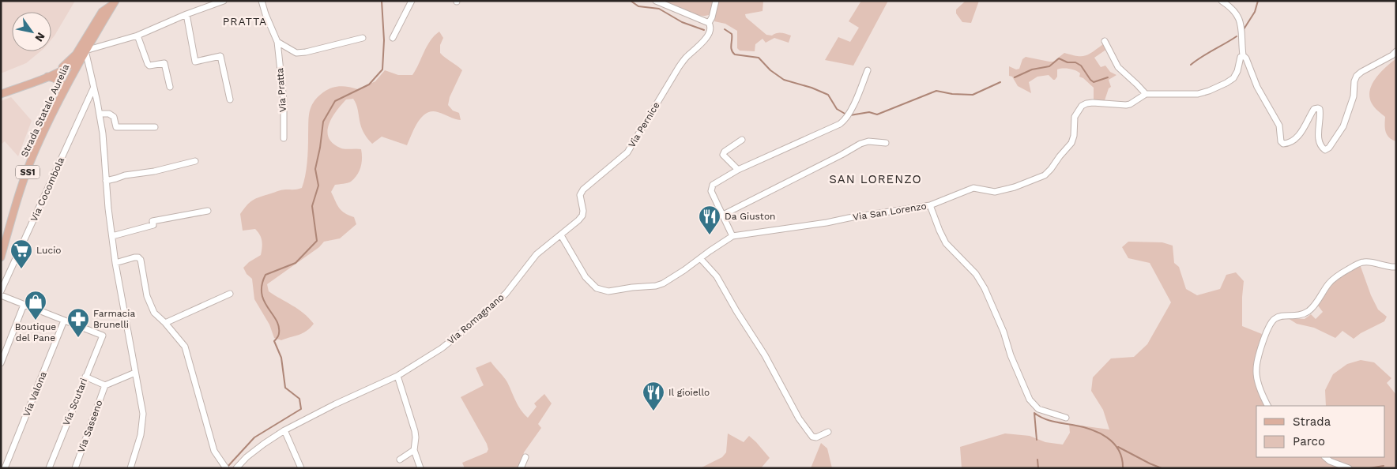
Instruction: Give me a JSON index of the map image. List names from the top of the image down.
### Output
{
  "streets": {
    "main road": ["Strada Statale Aurelia", "SS1"],
    "street": [
      "Via Pratta",
      "Via Pernice",
      "Via Cocombola",
      "Via San Lorenzo",
      "Via Romagnano",
      "Via Valona",
      "Via Scutari",
      "Via Sasseno"
    ]
  },
  "crossings": [
    ["Via Pernice", "Via San Lorenzo"],
    ["Via Pernice", "Via Romagnano"],
    ["Via San Lorenzo", "Via Romagnano"],
    ["Via Valona", "Via Scutari"]
  ],
  "districts": ["PRATTA", "SAN LORENZO"],
  "places": {
    "restaurant": ["Da Giuston", "Il gioiello"],
    "supermarket": ["Lucio"],
    "shop": ["Boutique del Pane"],
    "pharmacy": ["Farmacia Brunelli"]
  },
  "legend": ["Strada", "Parco"],
  "north": "bottom right"
}
